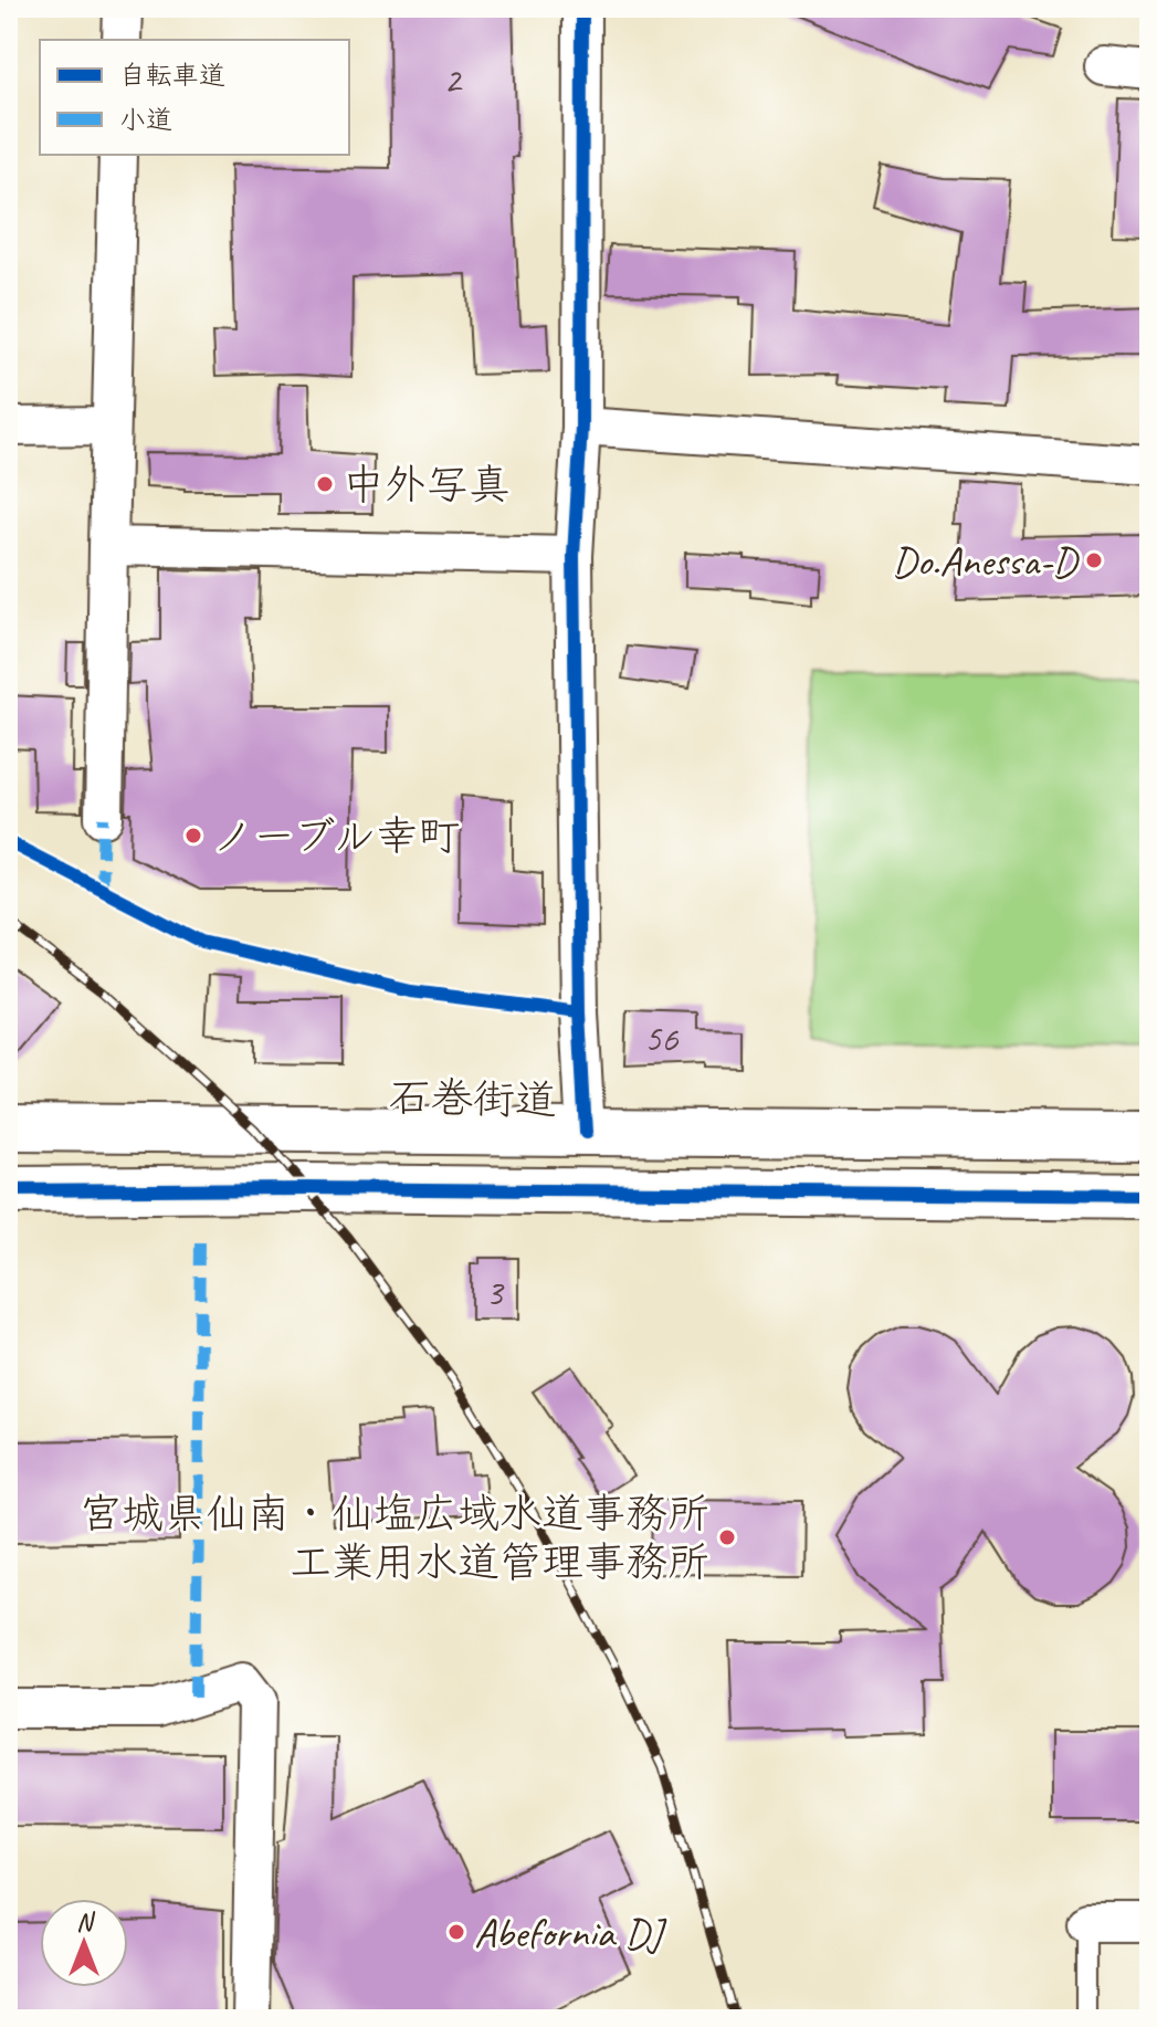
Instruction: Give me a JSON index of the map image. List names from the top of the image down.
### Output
{
  "streets": {
    "street": ["石巻街道"]
  },
  "places": [
    "中外写真",
    "Do.Anessa-D",
    "ノーブル幸町",
    "宮城県仙南・仙塩広域水道事務所 工業用水道管理事務所",
    "Abefornia DJ"
  ],
  "house_numbers": ["2", "56", "3"],
  "legend": ["自転車道", "小道"],
  "north": "top"
}
